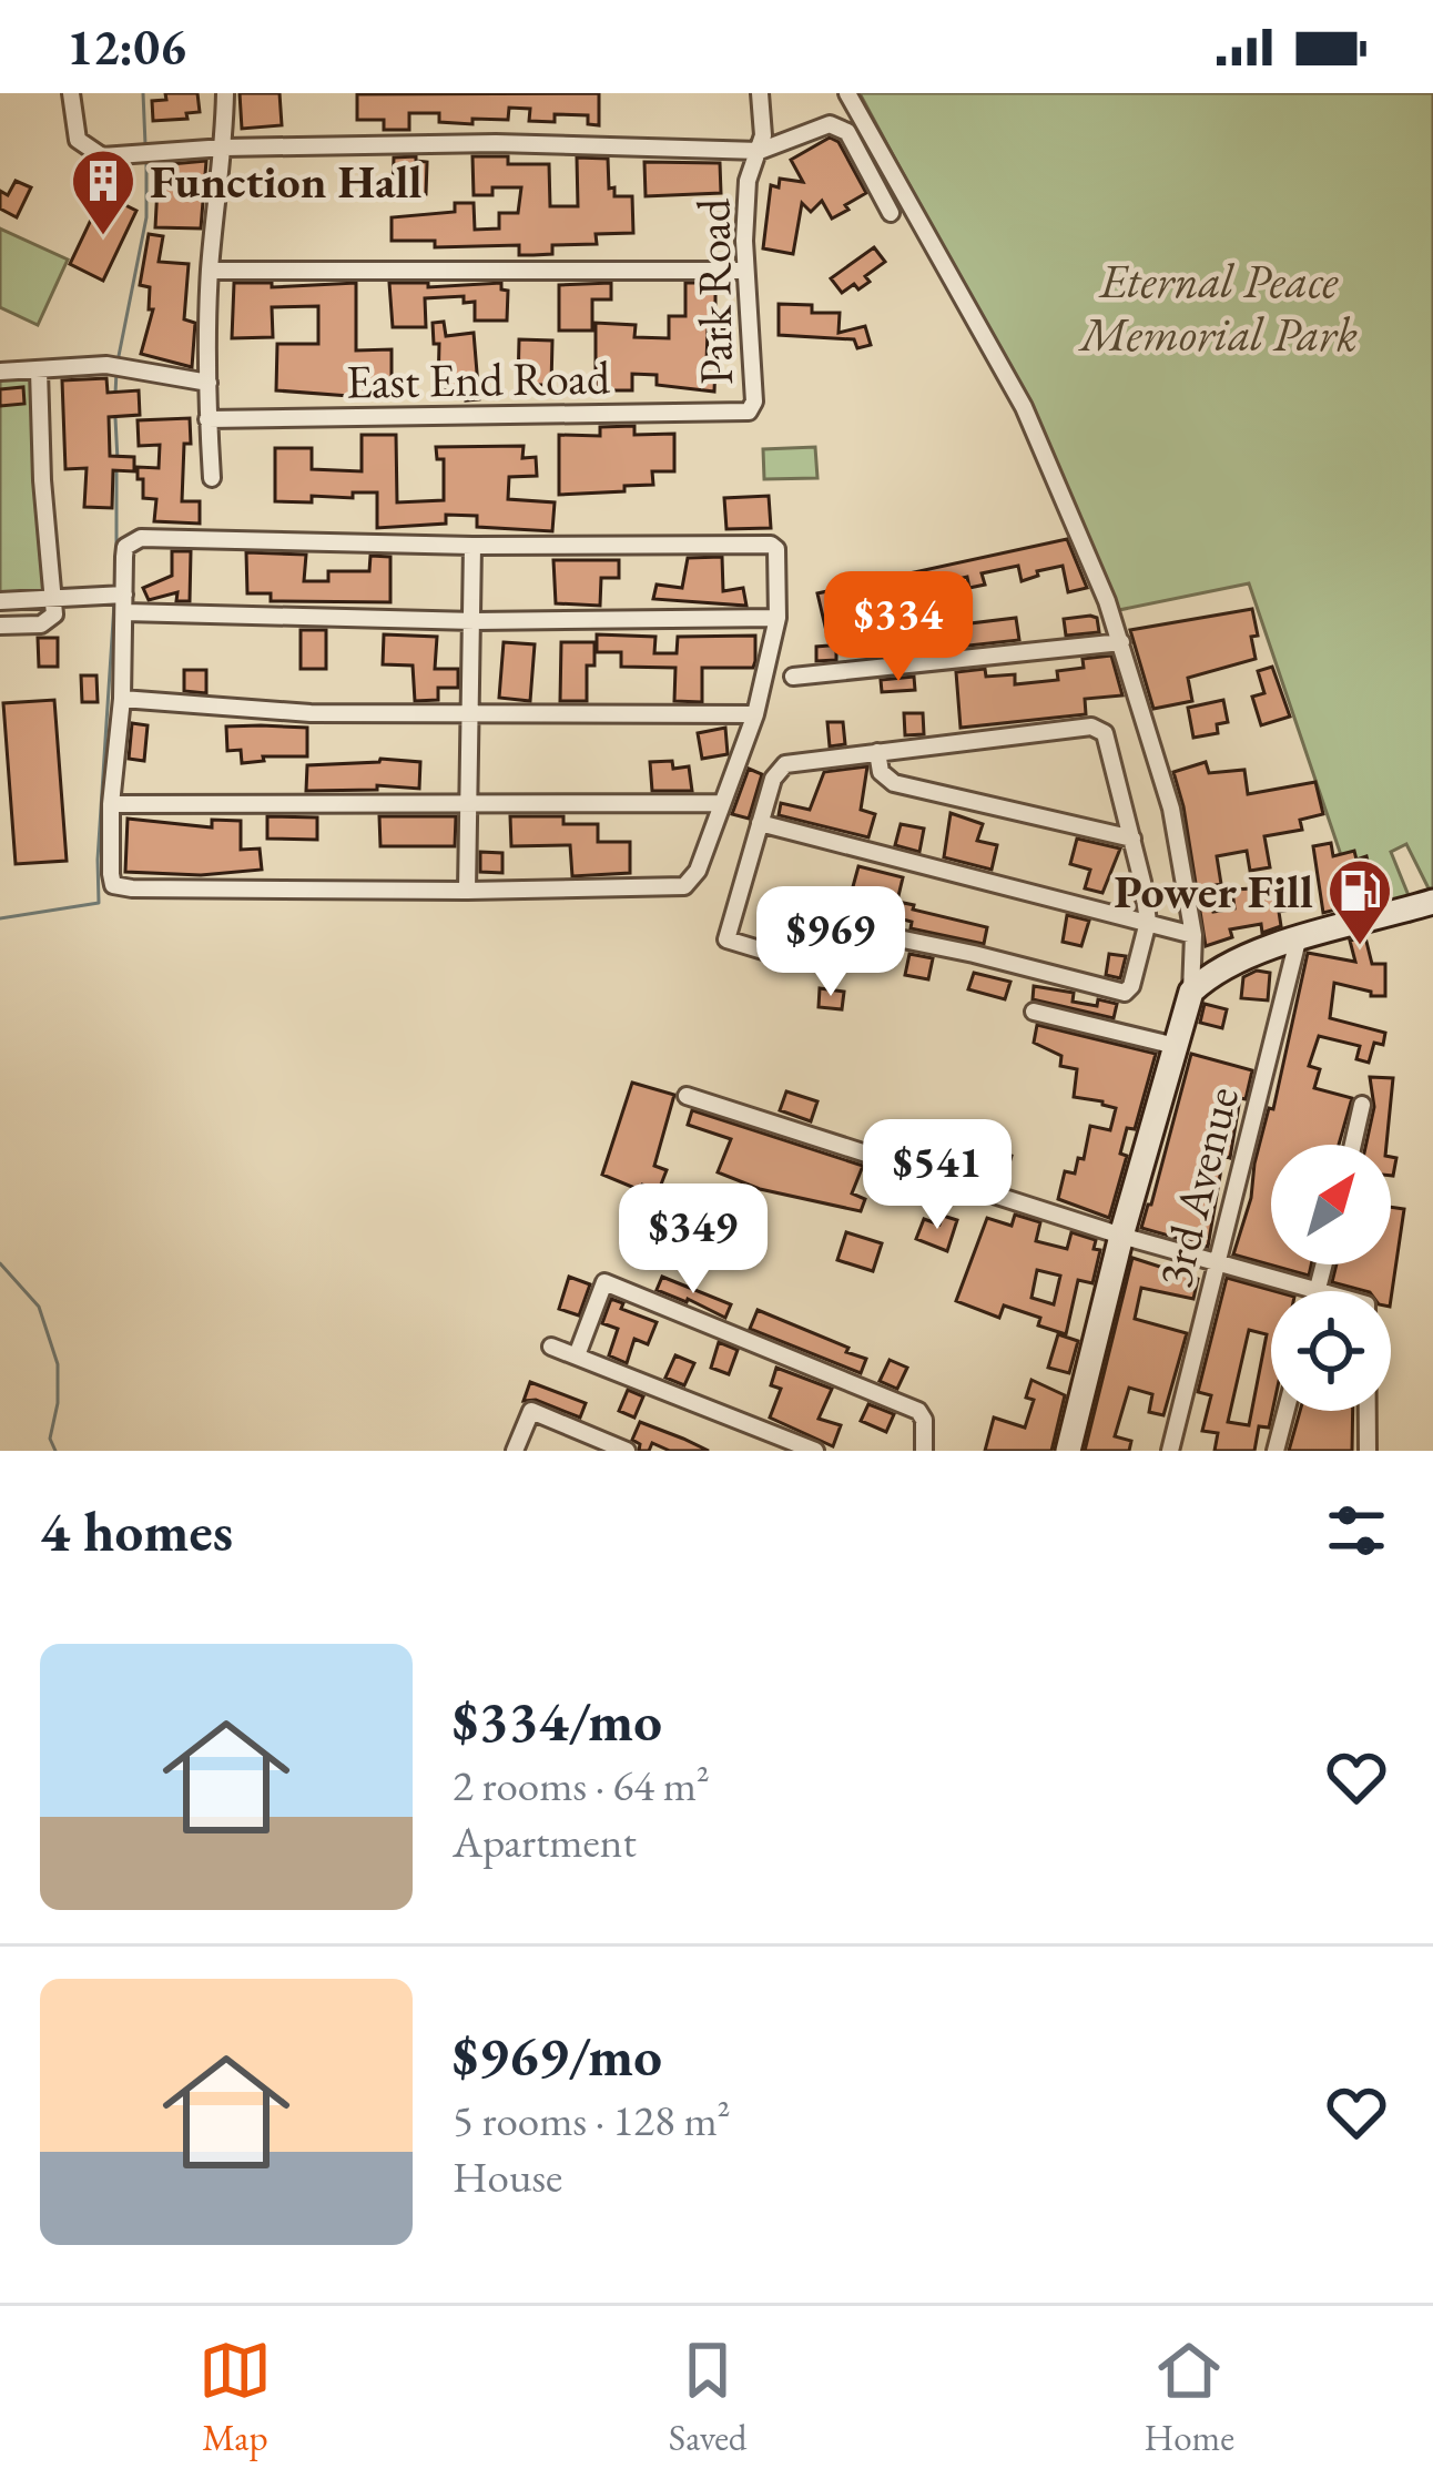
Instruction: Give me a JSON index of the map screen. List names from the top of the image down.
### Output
{
  "streets": {
    "street": ["Park Road", "East End Road", "3rd Avenue"]
  },
  "crossings": [
    ["Park Road", "East End Road"]
  ],
  "parks": ["Eternal Peace Memorial Park"],
  "places": {
    "building": ["Function Hall"],
    "fuel station": ["Power Fill"]
  },
  "north": "top right",
  "page": {
    "status": "12:06",
    "price": [
      "$334",
      "$969",
      "$541",
      "$349"
    ],
    "heading": "4 homes",
    "list": [
      {
        "name": "$334/mo",
        "note": "2 rooms · 64 m² · Apartment"
      },
      {
        "name": "$969/mo",
        "note": "5 rooms · 128 m² · House"
      }
    ],
    "tabs": ["Map", "Saved", "Home"]
  }
}
